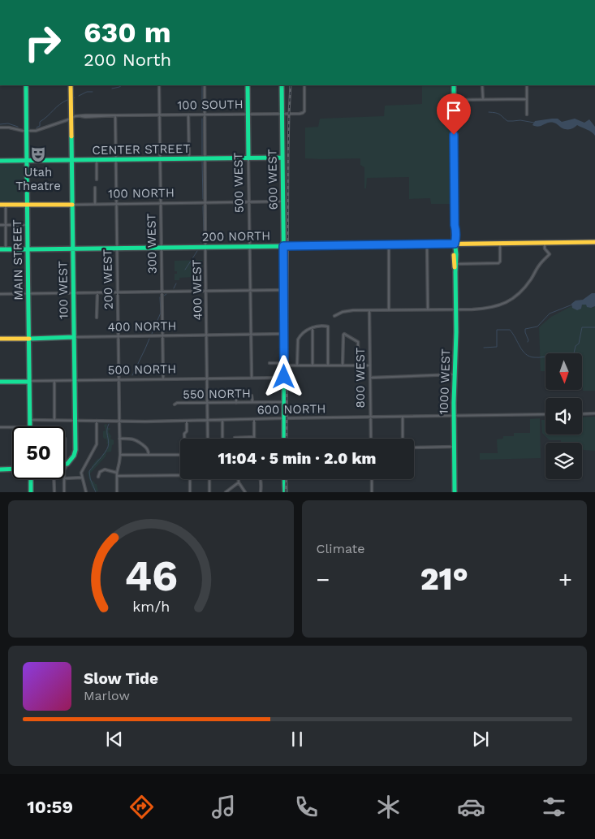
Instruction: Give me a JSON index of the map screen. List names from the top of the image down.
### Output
{
  "streets": {
    "main road": [
      "CENTER STREET",
      "600 WEST",
      "500 WEST",
      "100 NORTH",
      "200 NORTH",
      "MAIN STREET",
      "100 WEST",
      "400 NORTH",
      "500 NORTH",
      "1000 WEST"
    ],
    "street": [
      "100 SOUTH",
      "300 WEST",
      "200 WEST",
      "400 WEST",
      "800 WEST",
      "550 NORTH",
      "600 NORTH"
    ]
  },
  "crossings": [
    ["100 SOUTH", "600 WEST"],
    ["100 SOUTH", "500 WEST"],
    ["100 SOUTH", "300 WEST"],
    ["100 SOUTH", "MAIN STREET"],
    ["100 SOUTH", "200 WEST"],
    ["100 SOUTH", "100 WEST"],
    ["100 SOUTH", "400 WEST"],
    ["CENTER STREET", "600 WEST"],
    ["CENTER STREET", "500 WEST"],
    ["CENTER STREET", "300 WEST"],
    ["CENTER STREET", "MAIN STREET"],
    ["CENTER STREET", "200 WEST"],
    ["CENTER STREET", "100 WEST"],
    ["CENTER STREET", "400 WEST"],
    ["600 WEST", "100 NORTH"],
    ["600 WEST", "200 NORTH"],
    ["600 WEST", "400 NORTH"],
    ["600 WEST", "500 NORTH"],
    ["600 WEST", "550 NORTH"],
    ["600 WEST", "600 NORTH"],
    ["500 WEST", "100 NORTH"],
    ["500 WEST", "200 NORTH"],
    ["500 WEST", "400 NORTH"],
    ["500 WEST", "500 NORTH"],
    ["100 NORTH", "300 WEST"],
    ["100 NORTH", "MAIN STREET"],
    ["100 NORTH", "200 WEST"],
    ["100 NORTH", "100 WEST"],
    ["100 NORTH", "400 WEST"],
    ["200 NORTH", "300 WEST"],
    ["200 NORTH", "MAIN STREET"],
    ["200 NORTH", "200 WEST"],
    ["200 NORTH", "100 WEST"],
    ["200 NORTH", "400 WEST"],
    ["200 NORTH", "1000 WEST"],
    ["300 WEST", "400 NORTH"],
    ["300 WEST", "500 NORTH"],
    ["MAIN STREET", "400 NORTH"],
    ["MAIN STREET", "500 NORTH"],
    ["MAIN STREET", "600 NORTH"],
    ["200 WEST", "400 NORTH"],
    ["200 WEST", "500 NORTH"],
    ["200 WEST", "600 NORTH"],
    ["100 WEST", "400 NORTH"],
    ["100 WEST", "500 NORTH"],
    ["100 WEST", "600 NORTH"],
    ["400 WEST", "400 NORTH"],
    ["400 WEST", "500 NORTH"],
    ["400 WEST", "550 NORTH"],
    ["400 WEST", "600 NORTH"],
    ["800 WEST", "600 NORTH"],
    ["1000 WEST", "600 NORTH"]
  ],
  "places": {
    "theatre": ["Utah Theatre"]
  },
  "north": "bottom",
  "page": {
    "turn": ["630 m", "200 North"],
    "limit": "50",
    "trip": "11:04 · 5 min · 2.0 km",
    "tile": "Climate",
    "heat": ["−", "21°", "+"],
    "song": ["Slow Tide", "Marlow"],
    "tabs": "10:59",
    "gauge": ["46", "km/h"]
  }
}
